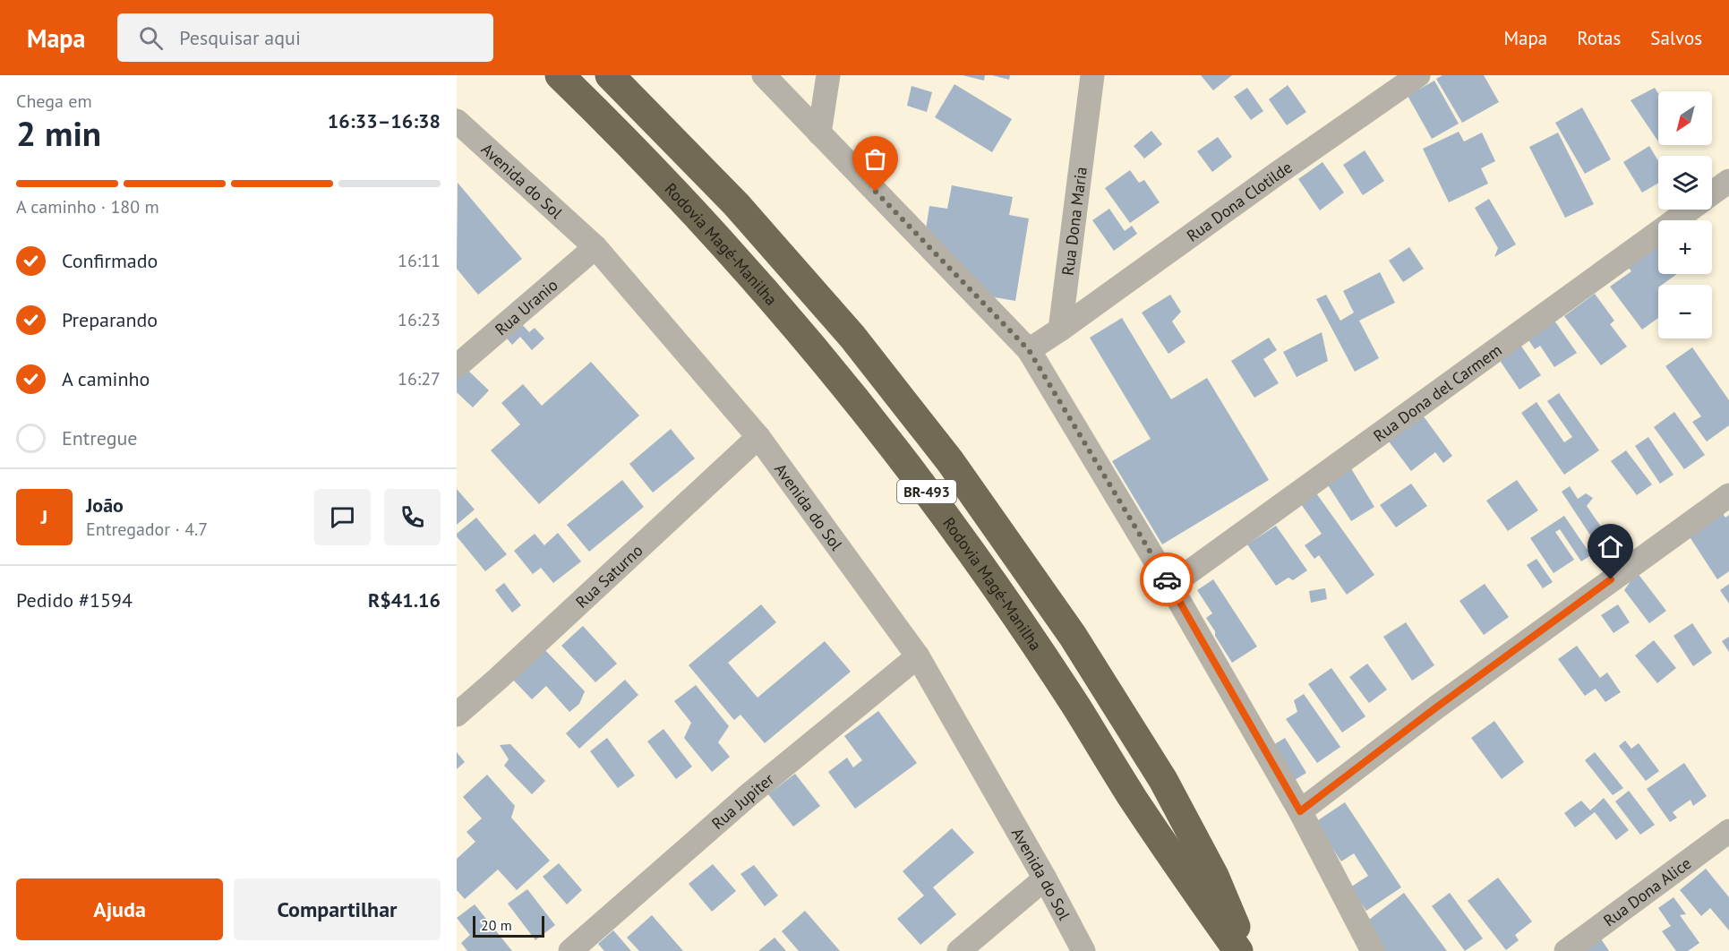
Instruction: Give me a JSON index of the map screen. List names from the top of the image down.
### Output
{
  "streets": {
    "highway": ["Rodovia Magé-Manilha", "BR-493"],
    "street": [
      "Avenida do Sol",
      "Rua Dona Clotilde",
      "Rua Dona Maria",
      "Rua Uranio",
      "Rua Dona del Carmem",
      "Rua Saturno",
      "Rua Jupiter",
      "Rua Dona Alice"
    ]
  },
  "crossings": [
    ["Avenida do Sol", "Rua Uranio"],
    ["Avenida do Sol", "Rua Saturno"],
    ["Avenida do Sol", "Rua Jupiter"],
    ["Rua Dona Clotilde", "Rua Dona Maria"]
  ],
  "scale_bar": "20 m",
  "north": "bottom left",
  "page": {
    "header": "Mapa",
    "search": "Pesquisar aqui",
    "nav": ["Mapa", "Rotas", "Salvos"],
    "heading": ["2 min", "Chega em", "16:33–16:38"],
    "panel": [
      "João",
      "Entregador · 4.7",
      "Pedido #1594",
      "R$41.16"
    ],
    "map_buttons": ["+", "−"],
    "bar": "A caminho · 180 m",
    "list": [
      ["Confirmado", "16:11"],
      ["Preparando", "16:23"],
      ["A caminho", "16:27"],
      "Entregue"
    ],
    "round": "J",
    "buttons": ["Ajuda", "Compartilhar"],
    "scale": "20 m"
  }
}
